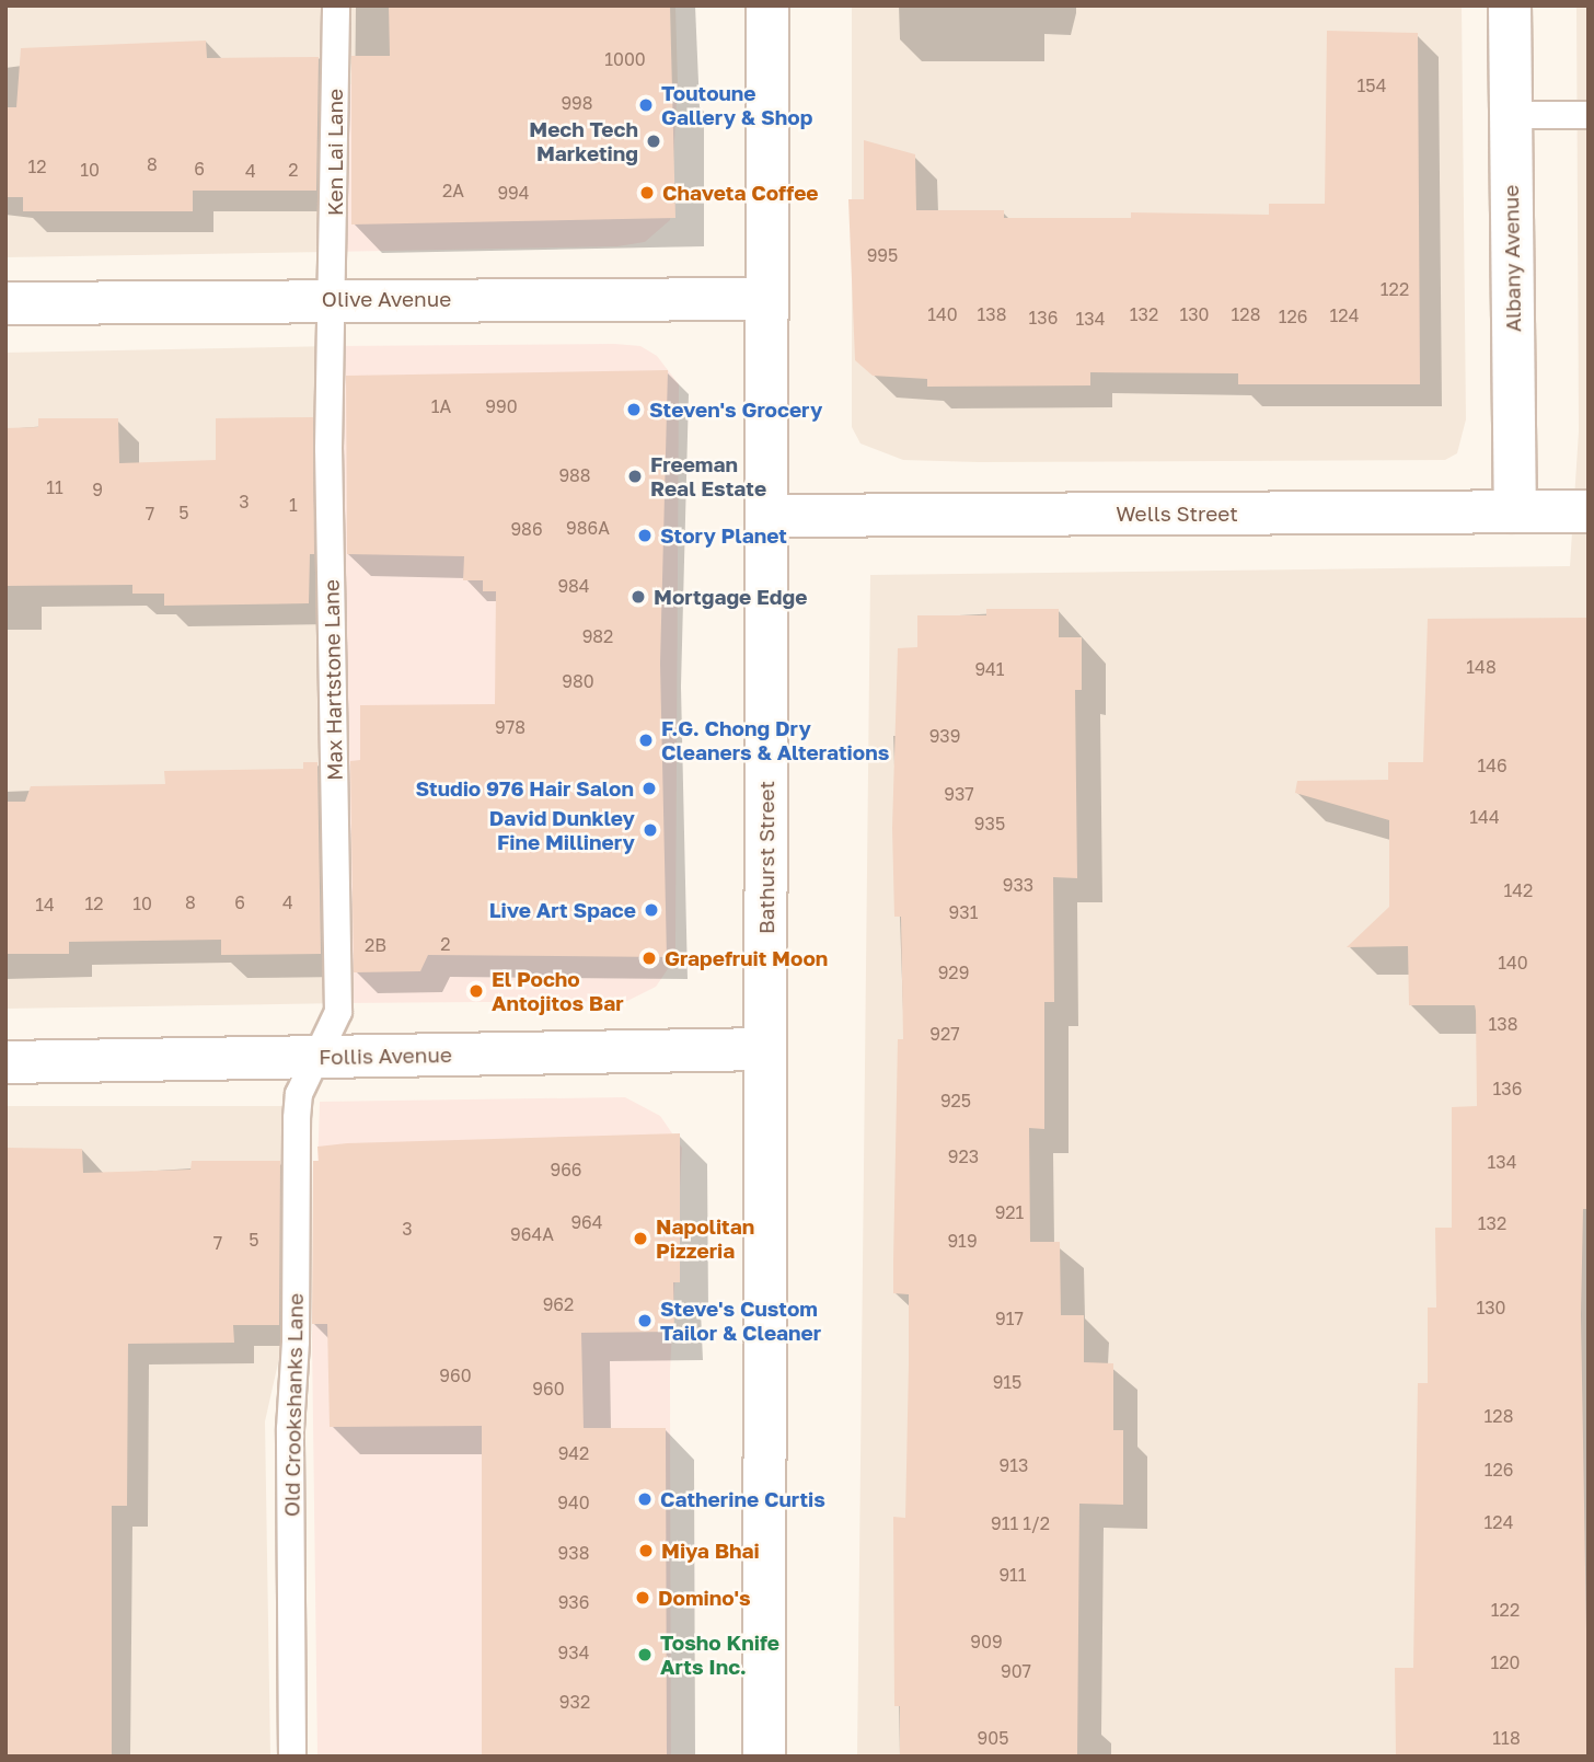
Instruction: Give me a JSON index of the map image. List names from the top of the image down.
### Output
{
  "streets": {
    "street": [
      "Albany Avenue",
      "Olive Avenue",
      "Wells Street",
      "Bathurst Street",
      "Follis Avenue"
    ],
    "lane": ["Ken Lai Lane", "Max Hartstone Lane", "Old Crookshanks Lane"]
  },
  "crossings": [
    ["Ken Lai Lane", "Olive Avenue"],
    ["Ken Lai Lane", "Max Hartstone Lane"],
    ["Albany Avenue", "Wells Street"],
    ["Olive Avenue", "Max Hartstone Lane"],
    ["Olive Avenue", "Bathurst Street"],
    ["Wells Street", "Bathurst Street"],
    ["Max Hartstone Lane", "Follis Avenue"],
    ["Max Hartstone Lane", "Old Crookshanks Lane"],
    ["Bathurst Street", "Follis Avenue"],
    ["Follis Avenue", "Old Crookshanks Lane"]
  ],
  "places": [
    "Toutoune Gallery & Shop",
    "Mech Tech Marketing",
    "Chaveta Coffee",
    "Steven's Grocery",
    "Freeman Real Estate",
    "Story Planet",
    "Mortgage Edge",
    "F.G. Chong Dry Cleaners & Alterations",
    "Studio 976 Hair Salon",
    "David Dunkley Fine Millinery",
    "Live Art Space",
    "Grapefruit Moon",
    "El Pocho Antojitos Bar",
    "Napolitan Pizzeria",
    "Steve's Custom Tailor & Cleaner",
    "Catherine Curtis",
    "Miya Bhai",
    "Domino's",
    "Tosho Knife Arts Inc."
  ],
  "house_numbers": [
    "1000",
    "154",
    "998",
    "8",
    "12",
    "6",
    "10",
    "2",
    "4",
    "2A",
    "994",
    "995",
    "122",
    "140",
    "138",
    "132",
    "130",
    "128",
    "124",
    "126",
    "136",
    "134",
    "1A",
    "990",
    "988",
    "11",
    "9",
    "3",
    "1",
    "5",
    "7",
    "986A",
    "986",
    "984",
    "982",
    "148",
    "941",
    "980",
    "978",
    "939",
    "146",
    "937",
    "144",
    "935",
    "933",
    "142",
    "8",
    "6",
    "4",
    "12",
    "10",
    "14",
    "931",
    "2",
    "2B",
    "140",
    "929",
    "138",
    "927",
    "136",
    "925",
    "923",
    "134",
    "966",
    "921",
    "964",
    "132",
    "3",
    "964A",
    "5",
    "919",
    "7",
    "962",
    "130",
    "917",
    "960",
    "915",
    "960",
    "128",
    "942",
    "913",
    "126",
    "940",
    "124",
    "911 1/2",
    "938",
    "911",
    "936",
    "122",
    "909",
    "934",
    "120",
    "907",
    "932",
    "905",
    "118"
  ]
}
